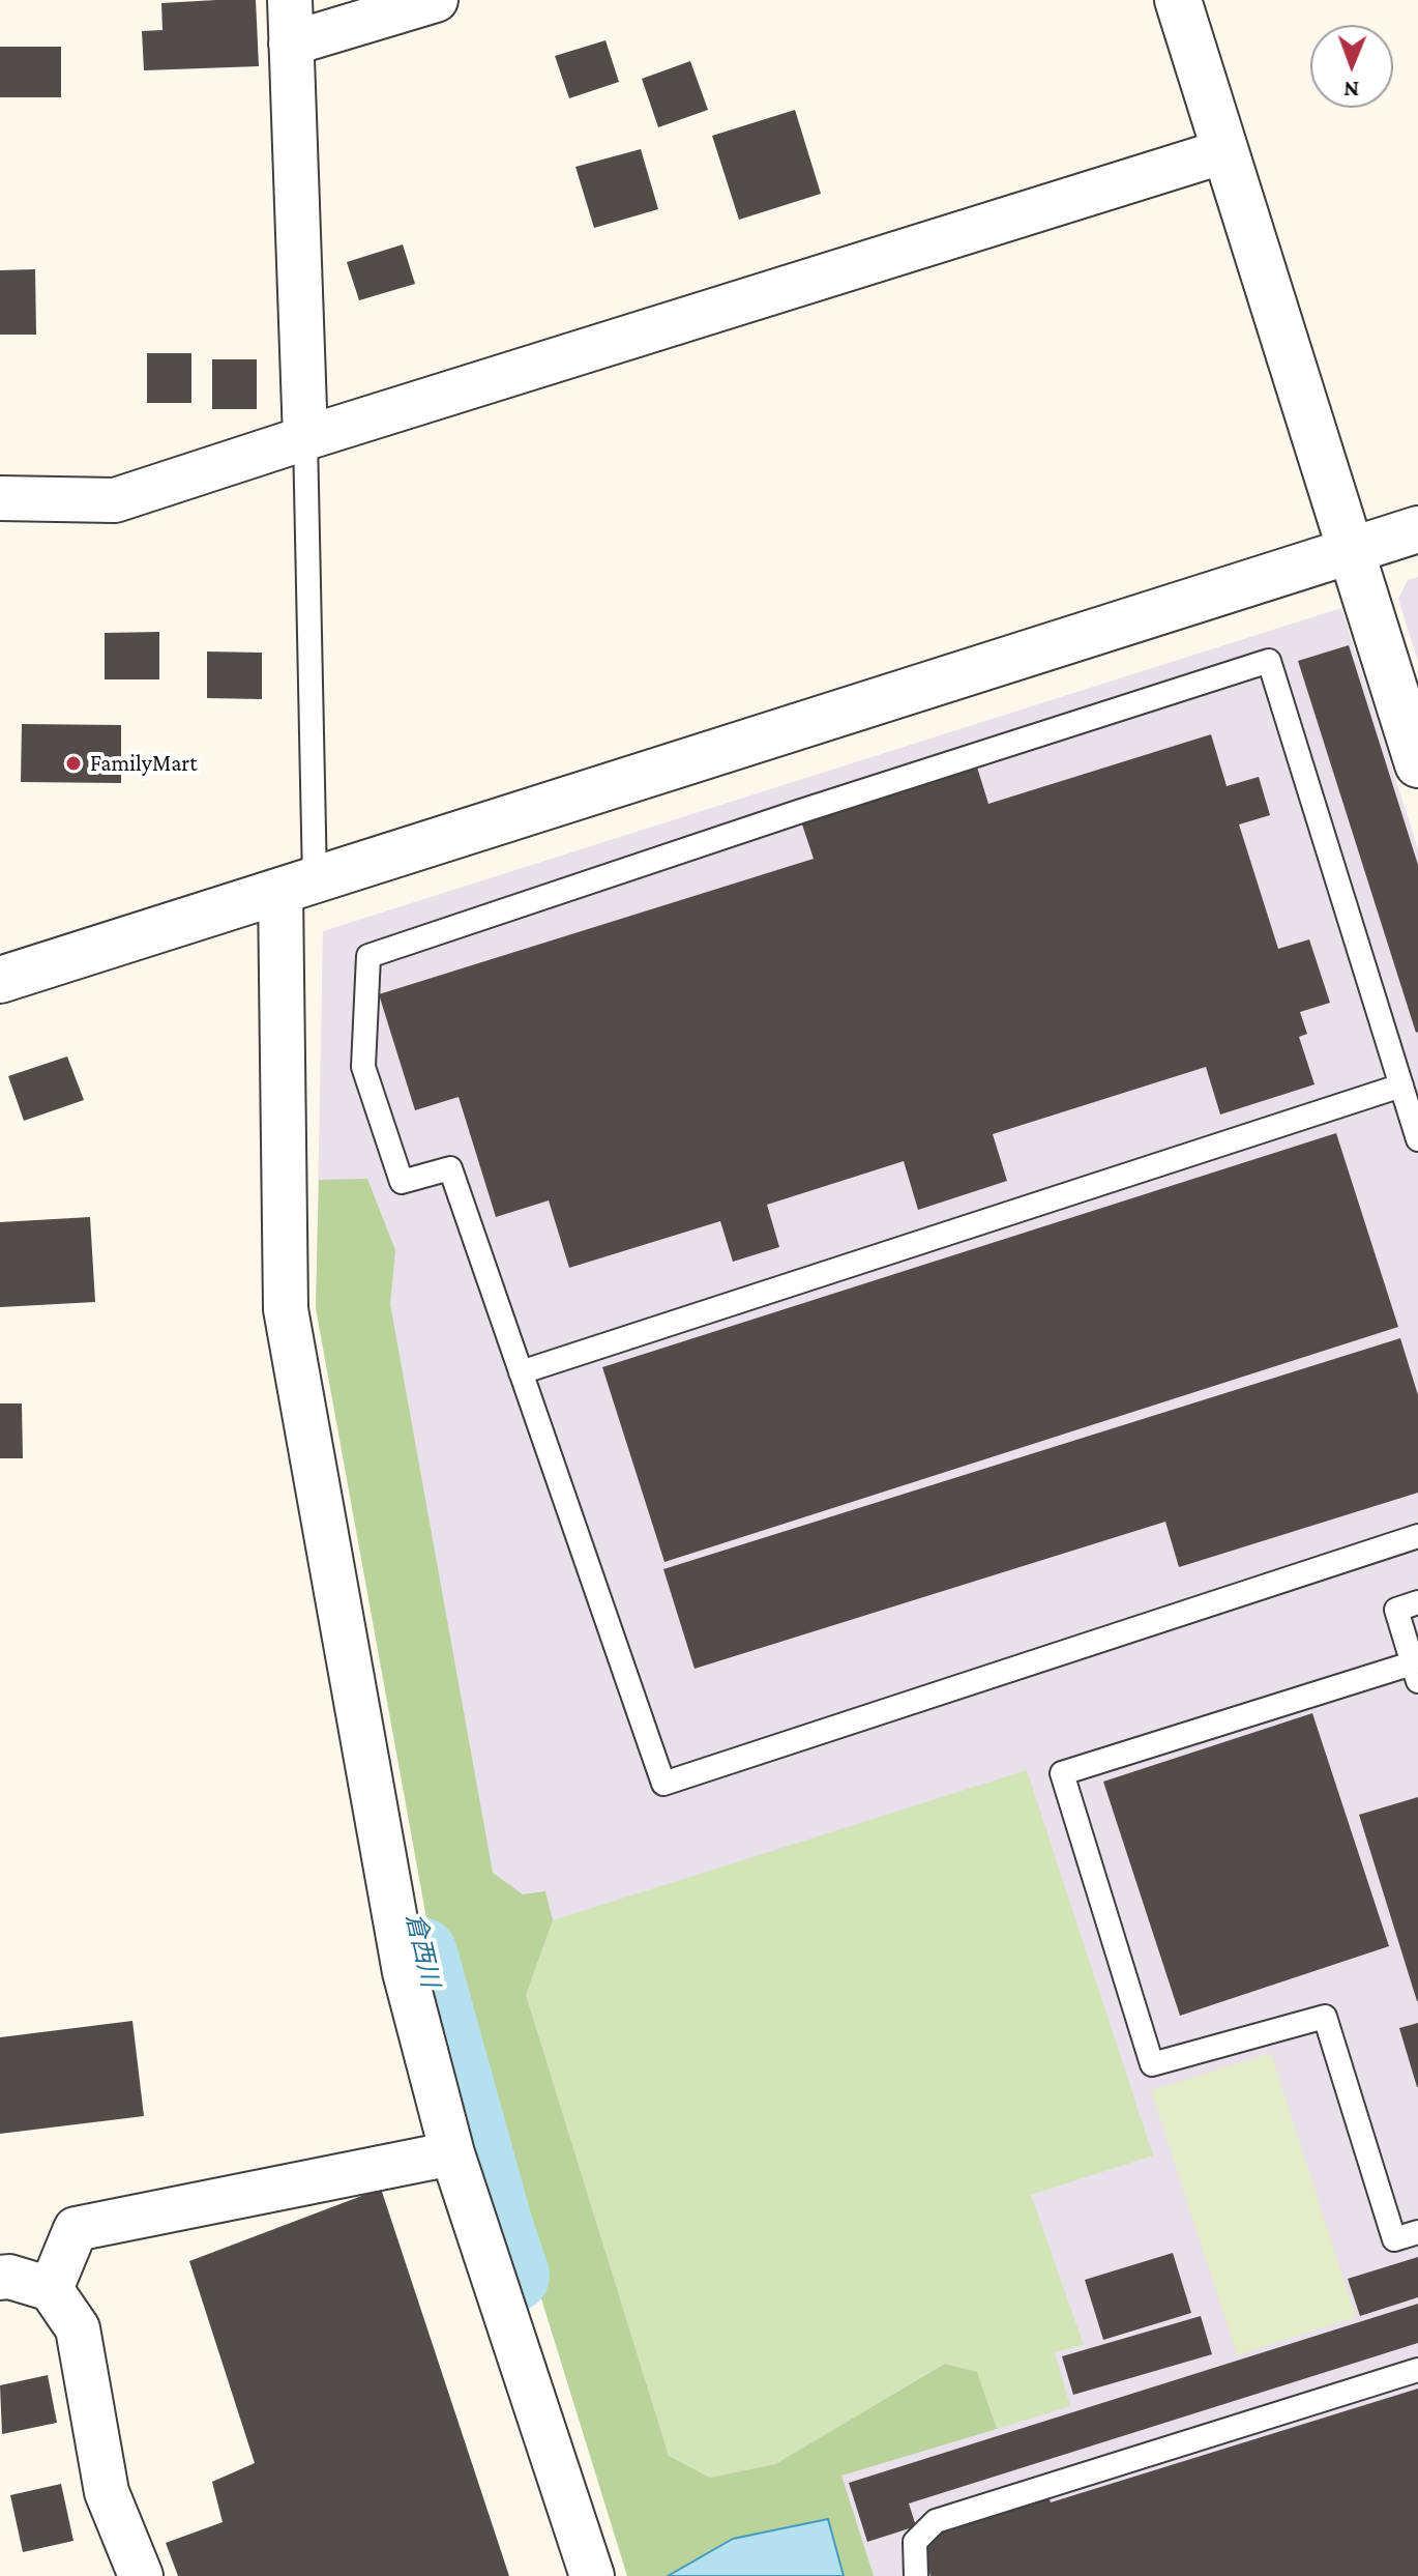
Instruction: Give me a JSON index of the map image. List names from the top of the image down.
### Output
{
  "water": ["倉西川"],
  "places": ["FamilyMart"],
  "north": "bottom"
}
